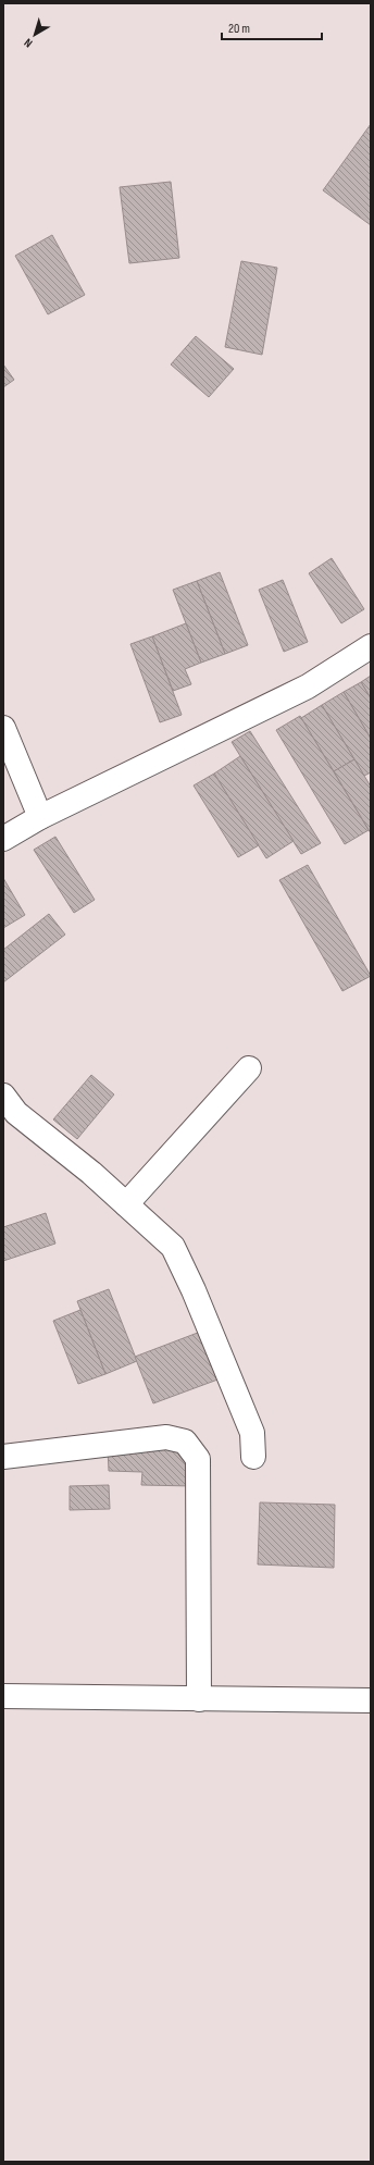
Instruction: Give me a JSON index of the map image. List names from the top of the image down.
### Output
{
  "scale_bar": "20 m",
  "north": "bottom left"
}
